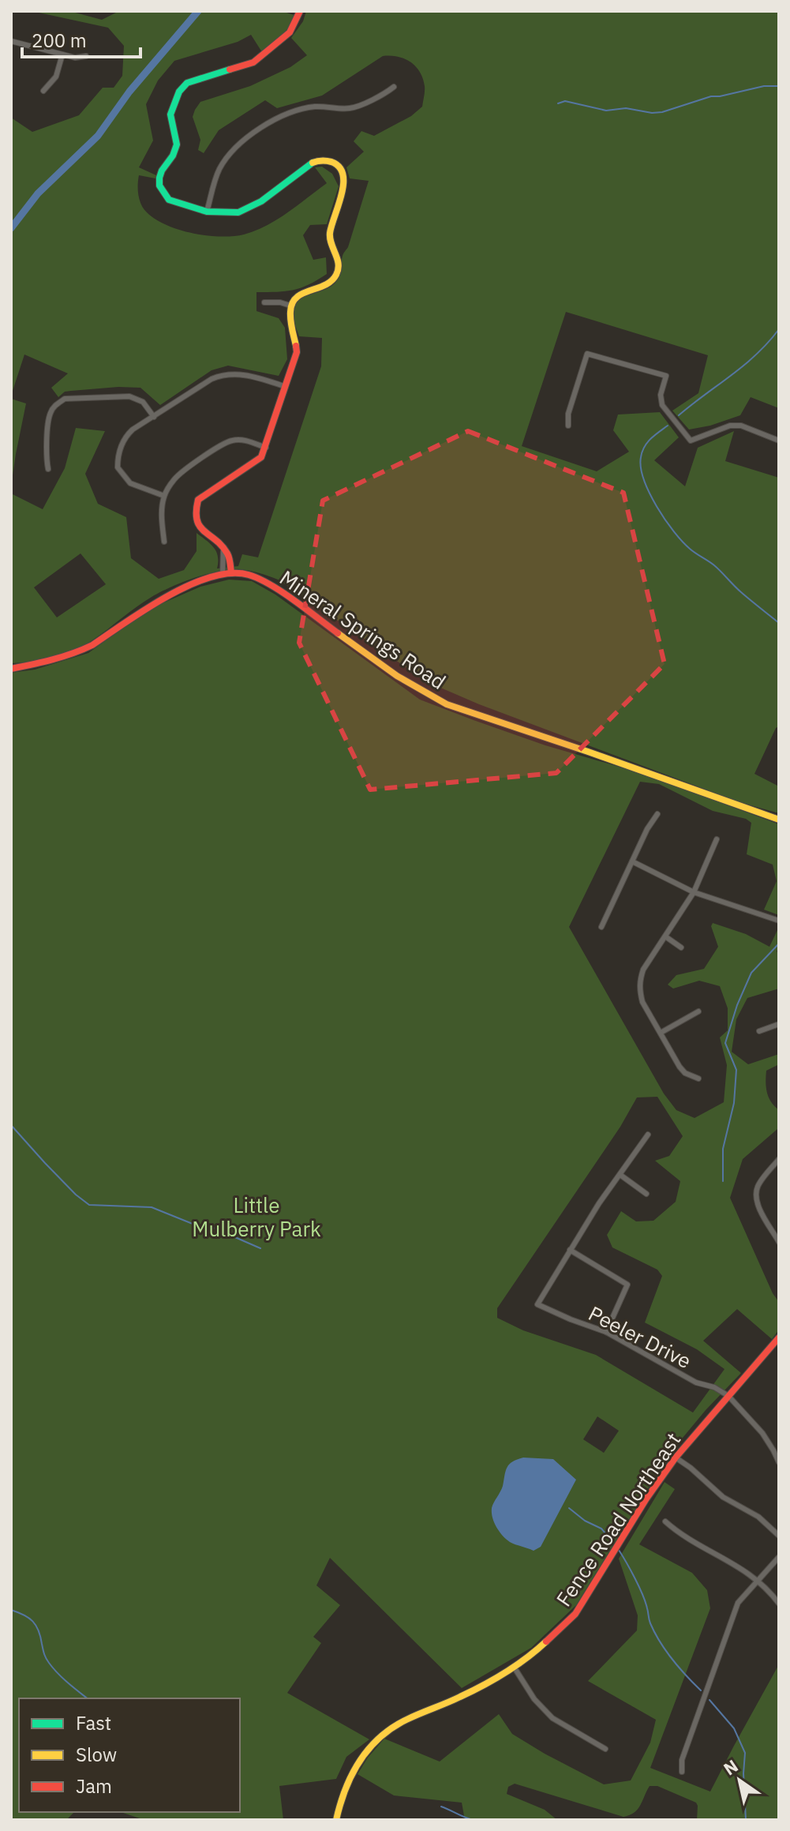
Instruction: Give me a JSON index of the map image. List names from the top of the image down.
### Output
{
  "streets": {
    "street": ["Mineral Springs Road", "Peeler Drive", "Fence Road Northeast"]
  },
  "crossings": [
    ["Peeler Drive", "Fence Road Northeast"]
  ],
  "parks": ["Little Mulberry Park"],
  "legend": ["Fast", "Slow", "Jam"],
  "scale_bar": "200 m",
  "north": "top left"
}
